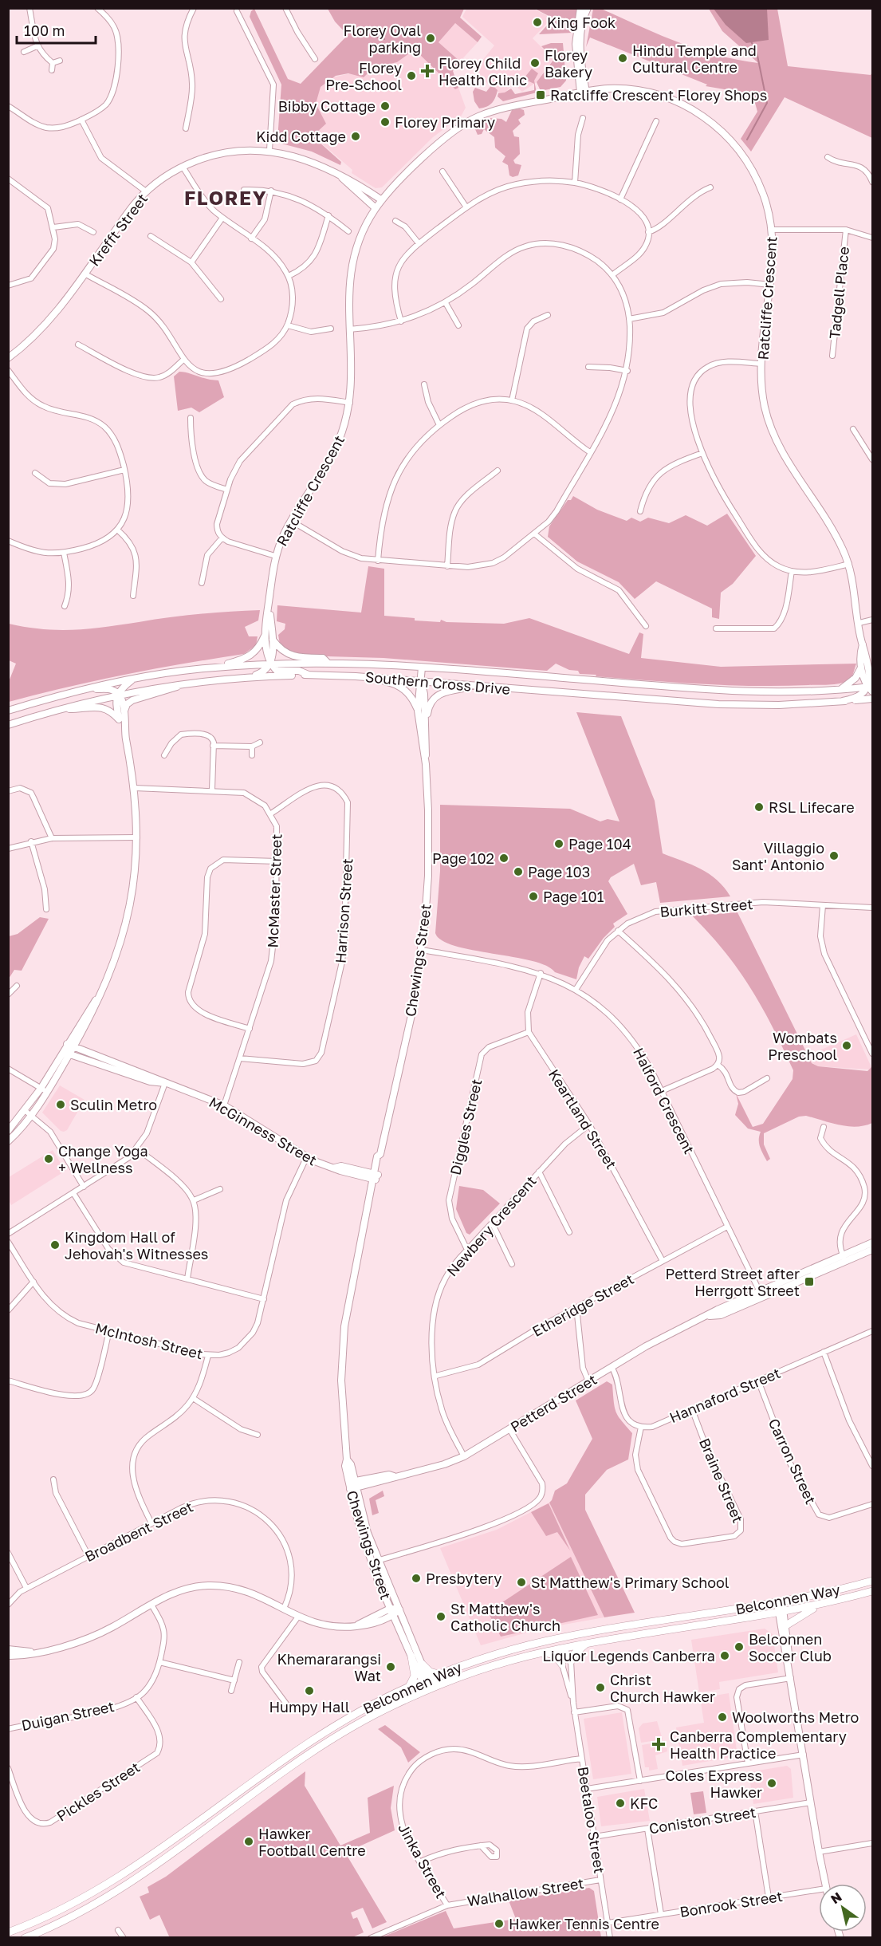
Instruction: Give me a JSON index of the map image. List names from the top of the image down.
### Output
{
  "streets": {
    "main road": ["Belconnen Way"],
    "street": [
      "Krefft Street",
      "Tadgell Place",
      "Ratcliffe Crescent",
      "Southern Cross Drive",
      "McMaster Street",
      "Burkitt Street",
      "Harrison Street",
      "Chewings Street",
      "Halford Crescent",
      "Keartland Street",
      "Diggles Street",
      "McGinness Street",
      "Newbery Crescent",
      "Etheridge Street",
      "McIntosh Street",
      "Hannaford Street",
      "Petterd Street",
      "Carron Street",
      "Braine Street",
      "Broadbent Street",
      "Duigan Street",
      "Pickles Street",
      "Beetaloo Street",
      "Coniston Street",
      "Jinka Street",
      "Walhallow Street",
      "Bonrook Street"
    ]
  },
  "crossings": [
    ["Krefft Street", "Ratcliffe Crescent"],
    ["Ratcliffe Crescent", "Southern Cross Drive"],
    ["Southern Cross Drive", "Chewings Street"],
    ["McMaster Street", "Harrison Street"],
    ["McMaster Street", "McGinness Street"],
    ["Burkitt Street", "Halford Crescent"],
    ["Chewings Street", "Halford Crescent"],
    ["Chewings Street", "McGinness Street"],
    ["Chewings Street", "Petterd Street"],
    ["Chewings Street", "Belconnen Way"],
    ["Halford Crescent", "Etheridge Street"],
    ["Halford Crescent", "Petterd Street"],
    ["Keartland Street", "Diggles Street"],
    ["Keartland Street", "Newbery Crescent"],
    ["Keartland Street", "Etheridge Street"],
    ["Diggles Street", "Newbery Crescent"],
    ["McGinness Street", "McIntosh Street"],
    ["Newbery Crescent", "Etheridge Street"],
    ["Newbery Crescent", "Petterd Street"],
    ["Hannaford Street", "Carron Street"],
    ["Hannaford Street", "Braine Street"],
    ["Belconnen Way", "Beetaloo Street"],
    ["Duigan Street", "Pickles Street"],
    ["Beetaloo Street", "Coniston Street"],
    ["Beetaloo Street", "Jinka Street"],
    ["Beetaloo Street", "Walhallow Street"],
    ["Beetaloo Street", "Bonrook Street"],
    ["Jinka Street", "Walhallow Street"]
  ],
  "districts": ["FLOREY"],
  "places": {
    "other": [
      "King Fook",
      "Florey Oval parking",
      "Hindu Temple and Cultural Centre",
      "Florey Bakery",
      "Florey Pre-School",
      "Bibby Cottage",
      "Florey Primary",
      "Kidd Cottage",
      "RSL Lifecare",
      "Page 104",
      "Villaggio Sant' Antonio",
      "Page 102",
      "Page 103",
      "Page 101",
      "Wombats Preschool",
      "Sculin Metro",
      "Change Yoga + Wellness",
      "Kingdom Hall of Jehovah's Witnesses",
      "Presbytery",
      "St Matthew's Primary School",
      "St Matthew's Catholic Church",
      "Belconnen Soccer Club",
      "Liquor Legends Canberra",
      "Khemararangsi Wat",
      "Christ Church Hawker",
      "Humpy Hall",
      "Woolworths Metro",
      "Coles Express Hawker",
      "KFC",
      "Hawker Football Centre",
      "Hawker Tennis Centre"
    ],
    "health": ["Florey Child Health Clinic", "Canberra Complementary Health Practice"],
    "transit": ["Ratcliffe Crescent Florey Shops", "Petterd Street after Herrgott Street"]
  },
  "scale_bar": "100 m",
  "north": "top left"
}
